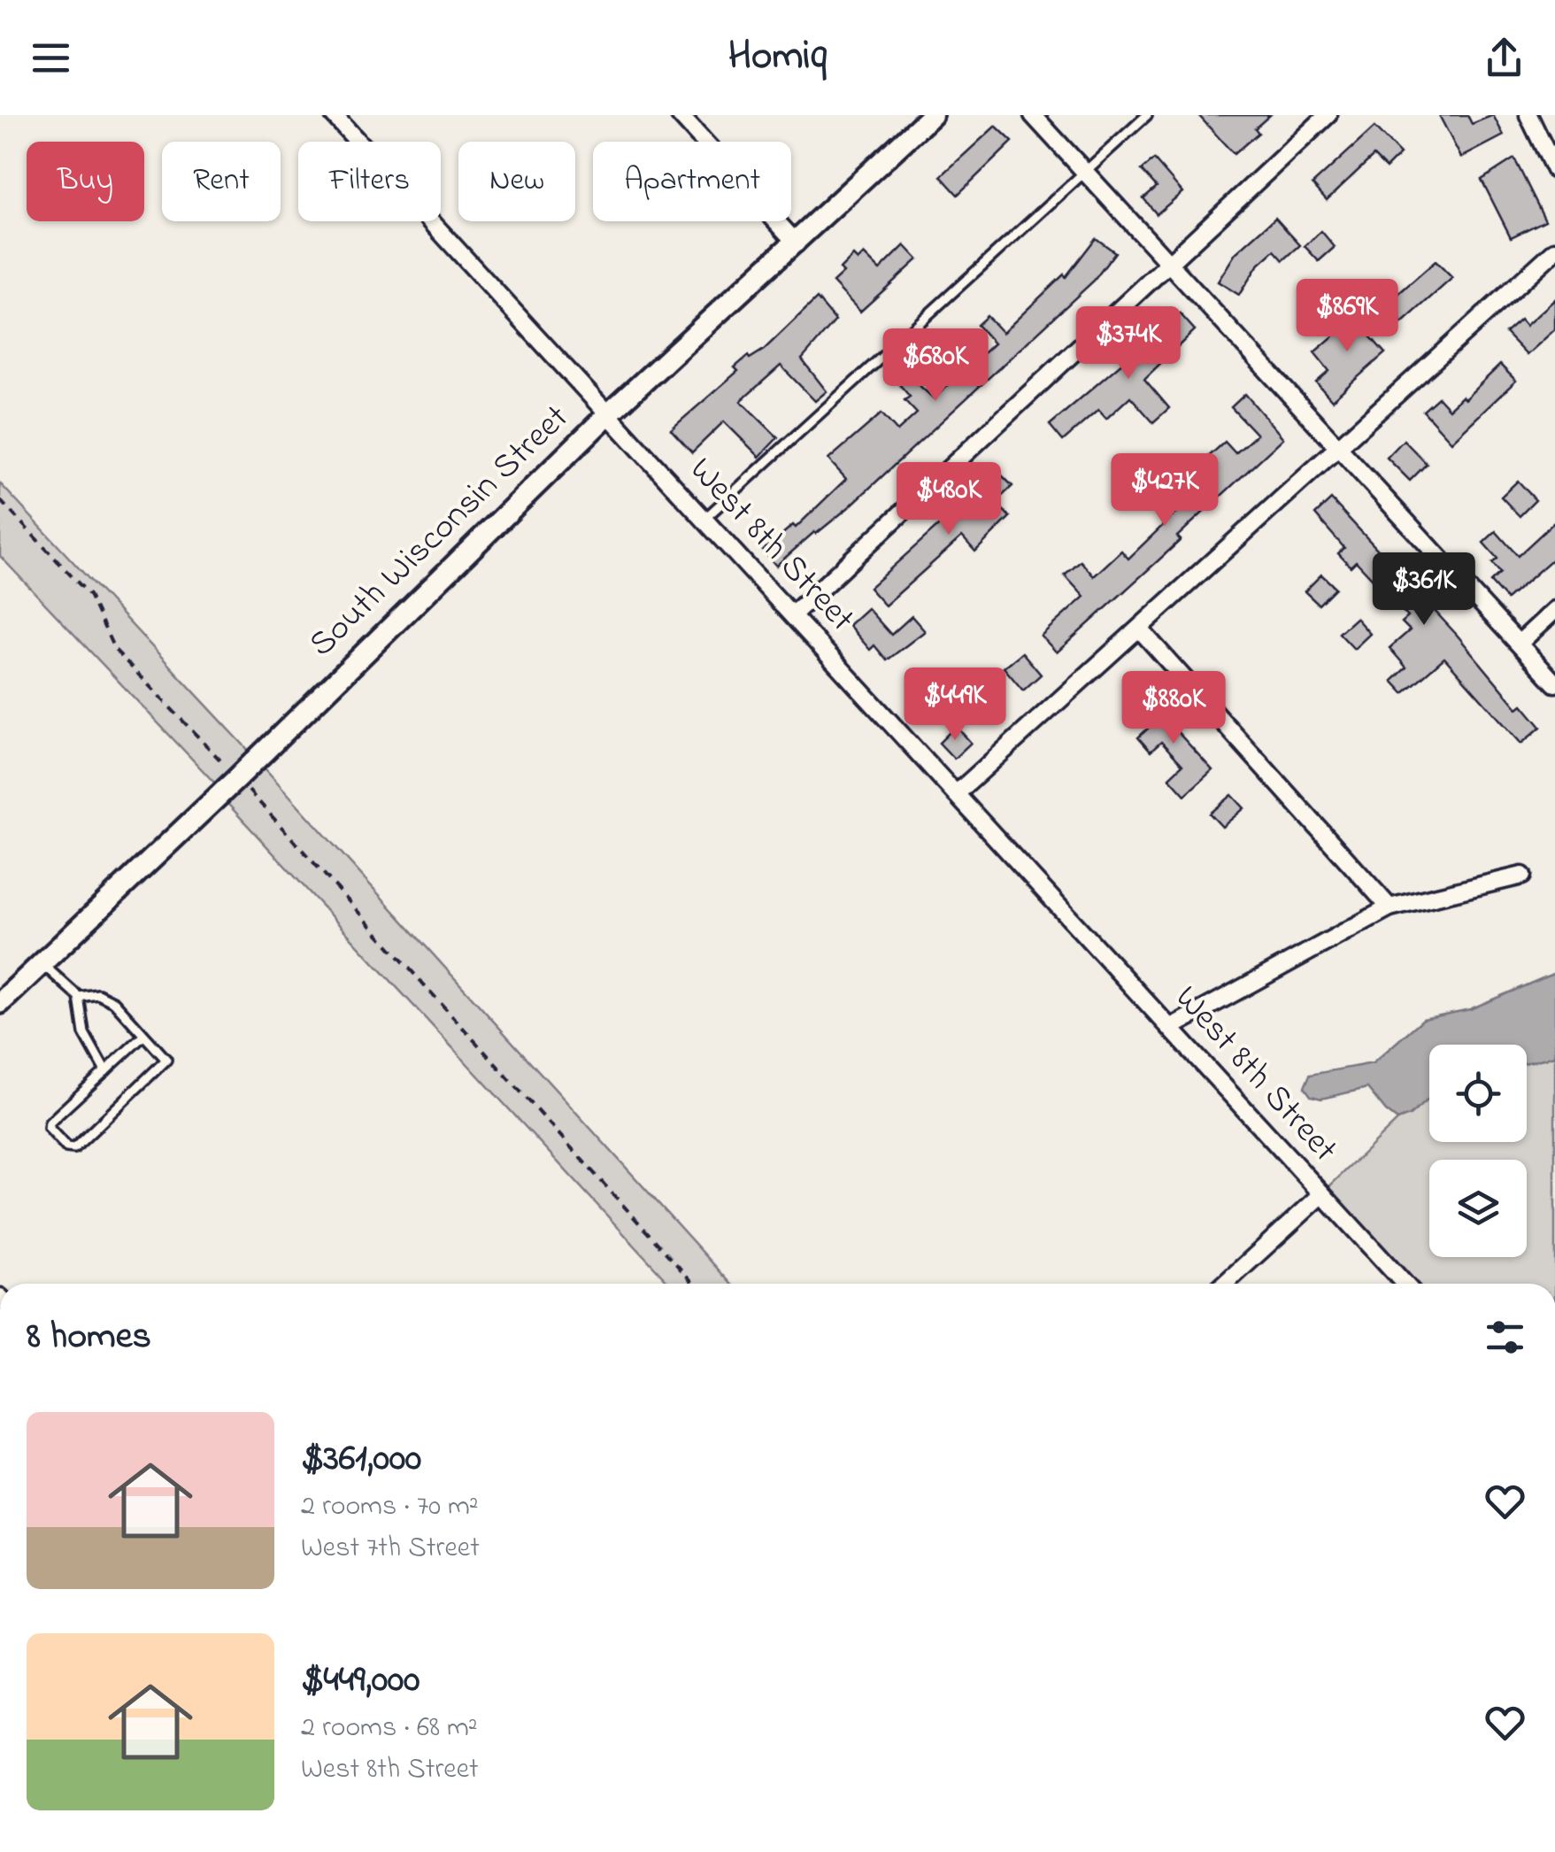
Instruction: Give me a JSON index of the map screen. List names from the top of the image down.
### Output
{
  "streets": {
    "street": ["South Wisconsin Street", "West 8th Street"]
  },
  "crossings": [
    ["South Wisconsin Street", "West 8th Street"]
  ],
  "page": {
    "header": "Homiq",
    "chip": [
      "Buy",
      "Rent",
      "Filters",
      "New",
      "Apartment"
    ],
    "price": [
      "$869K",
      "$374K",
      "$680K",
      "$427K",
      "$480K",
      "$361K",
      "$449K",
      "$880K"
    ],
    "heading": "8 homes",
    "list": [
      {
        "name": "$361,000",
        "note": "2 rooms · 70 m² · West 7th Street"
      },
      {
        "name": "$449,000",
        "note": "2 rooms · 68 m² · West 8th Street"
      }
    ]
  }
}
